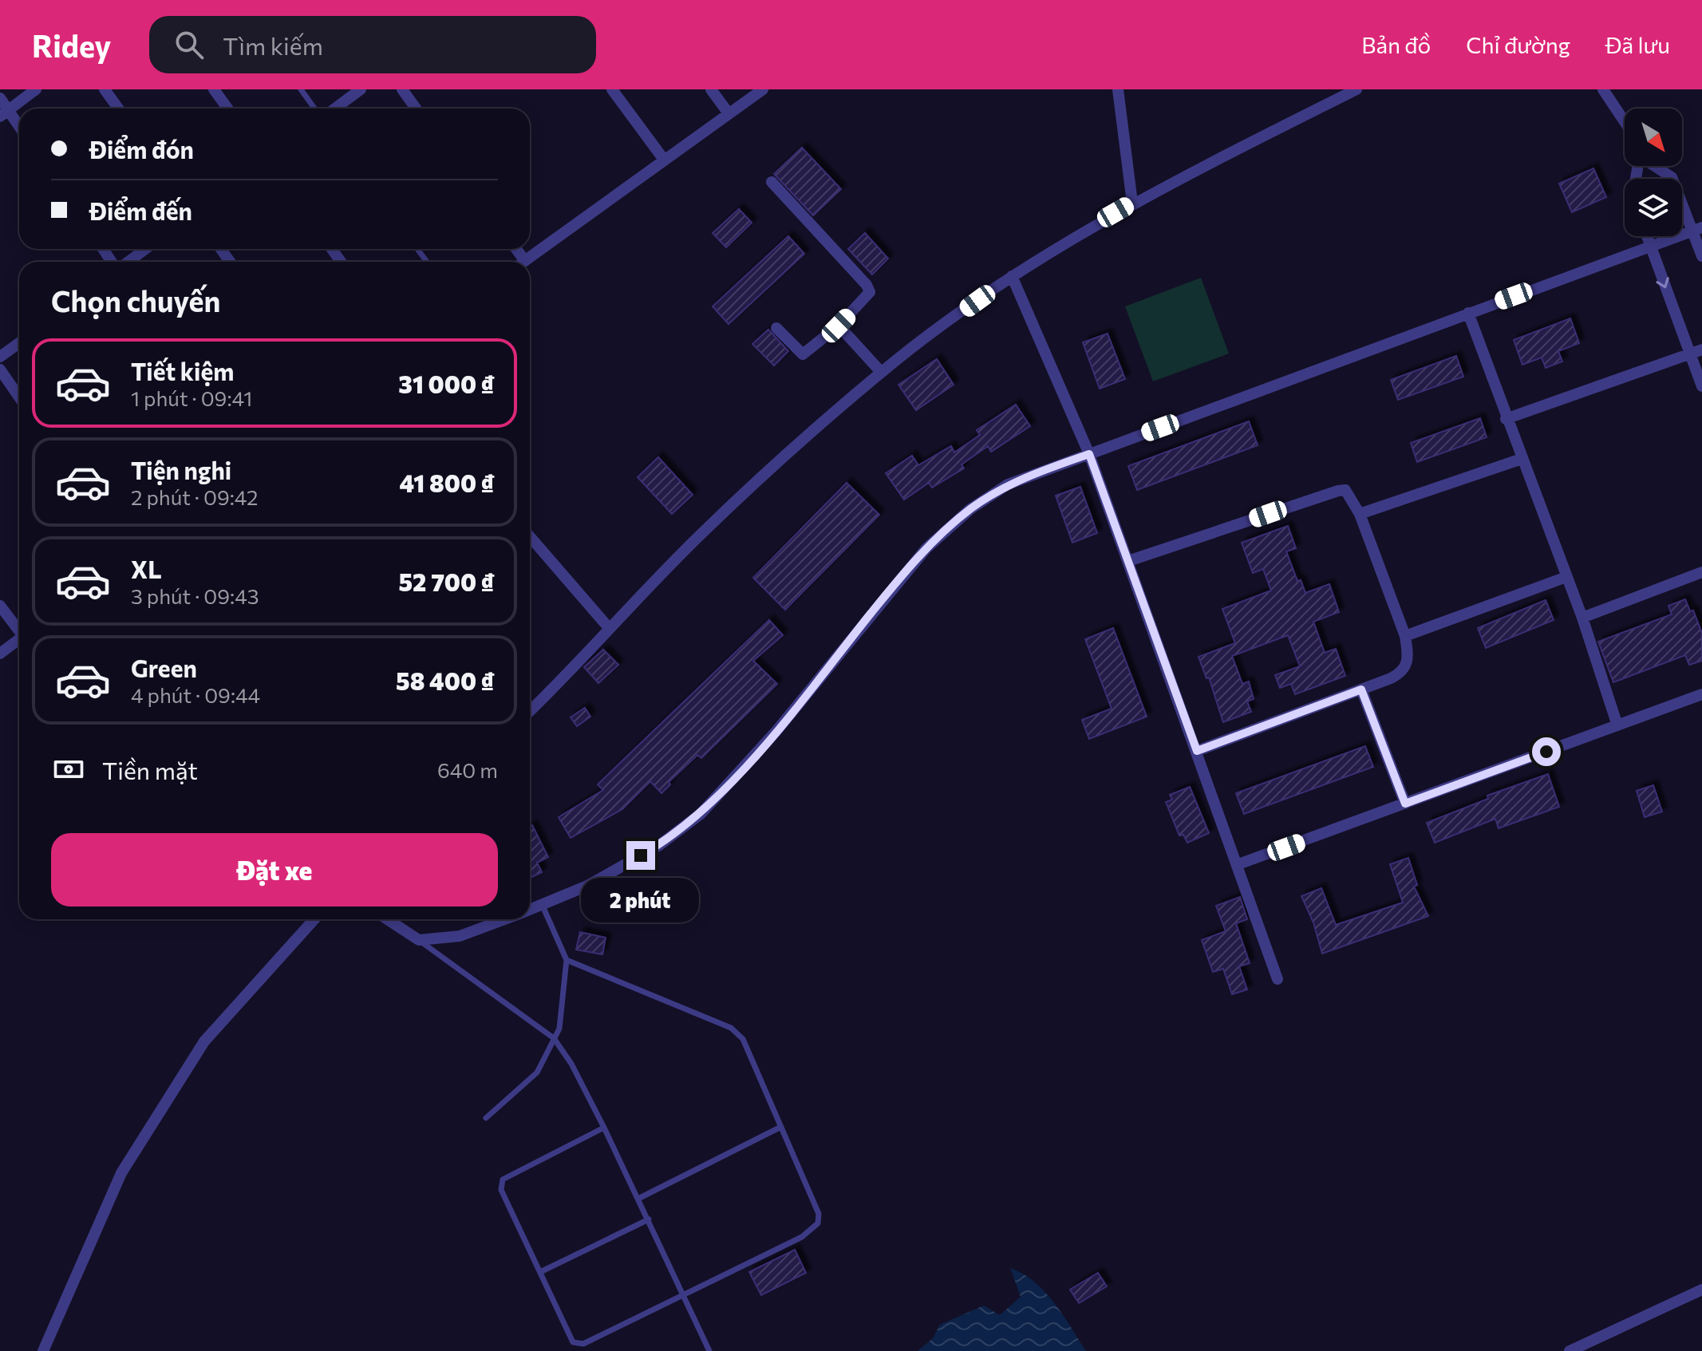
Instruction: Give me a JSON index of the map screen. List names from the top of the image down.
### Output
{
  "north": "bottom right",
  "page": {
    "header": "Ridey",
    "search": "Tìm kiếm",
    "nav": ["Bản đồ", "Chỉ đường", "Đã lưu"],
    "banner": ["Điểm đón", "Điểm đến"],
    "heading": "Chọn chuyến",
    "list": [
      {
        "name": "Tiết kiệm",
        "note": "1 phút · 09:41",
        "value": "31 000 ₫"
      },
      {
        "name": "Tiện nghi",
        "note": "2 phút · 09:42",
        "value": "41 800 ₫"
      },
      {
        "name": "XL",
        "note": "3 phút · 09:43",
        "value": "52 700 ₫"
      },
      {
        "name": "Green",
        "note": "4 phút · 09:44",
        "value": "58 400 ₫"
      }
    ],
    "pay": ["Tiền mặt", "640 m"],
    "buttons": "Đặt xe",
    "bubble": "2 phút"
  }
}
